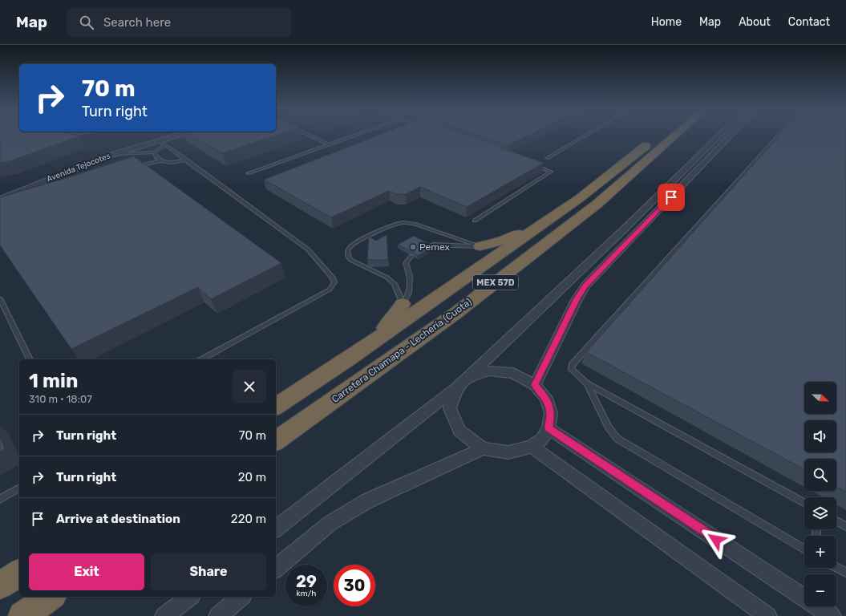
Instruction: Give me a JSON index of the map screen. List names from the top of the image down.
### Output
{
  "streets": {
    "highway": ["MEX 57D", "Carretera Chamapa - Lechería (Cuota)"],
    "street": ["Avenida Tejocotes"]
  },
  "places": ["Pemex"],
  "north": "right",
  "page": {
    "header": "Map",
    "search": "Search here",
    "nav": [
      "Home",
      "Map",
      "About",
      "Contact"
    ],
    "turn": ["70 m", "Turn right"],
    "heading": ["1 min", "310 m · 18:07"],
    "map_buttons": ["+", "−"],
    "list": [
      {
        "name": "Turn right",
        "value": "70 m"
      },
      {
        "name": "Turn right",
        "value": "20 m"
      },
      {
        "name": "Arrive at destination",
        "value": "220 m"
      }
    ],
    "buttons": ["Exit", "Share"],
    "speed": "29 km/h",
    "limit": "30"
  }
}
